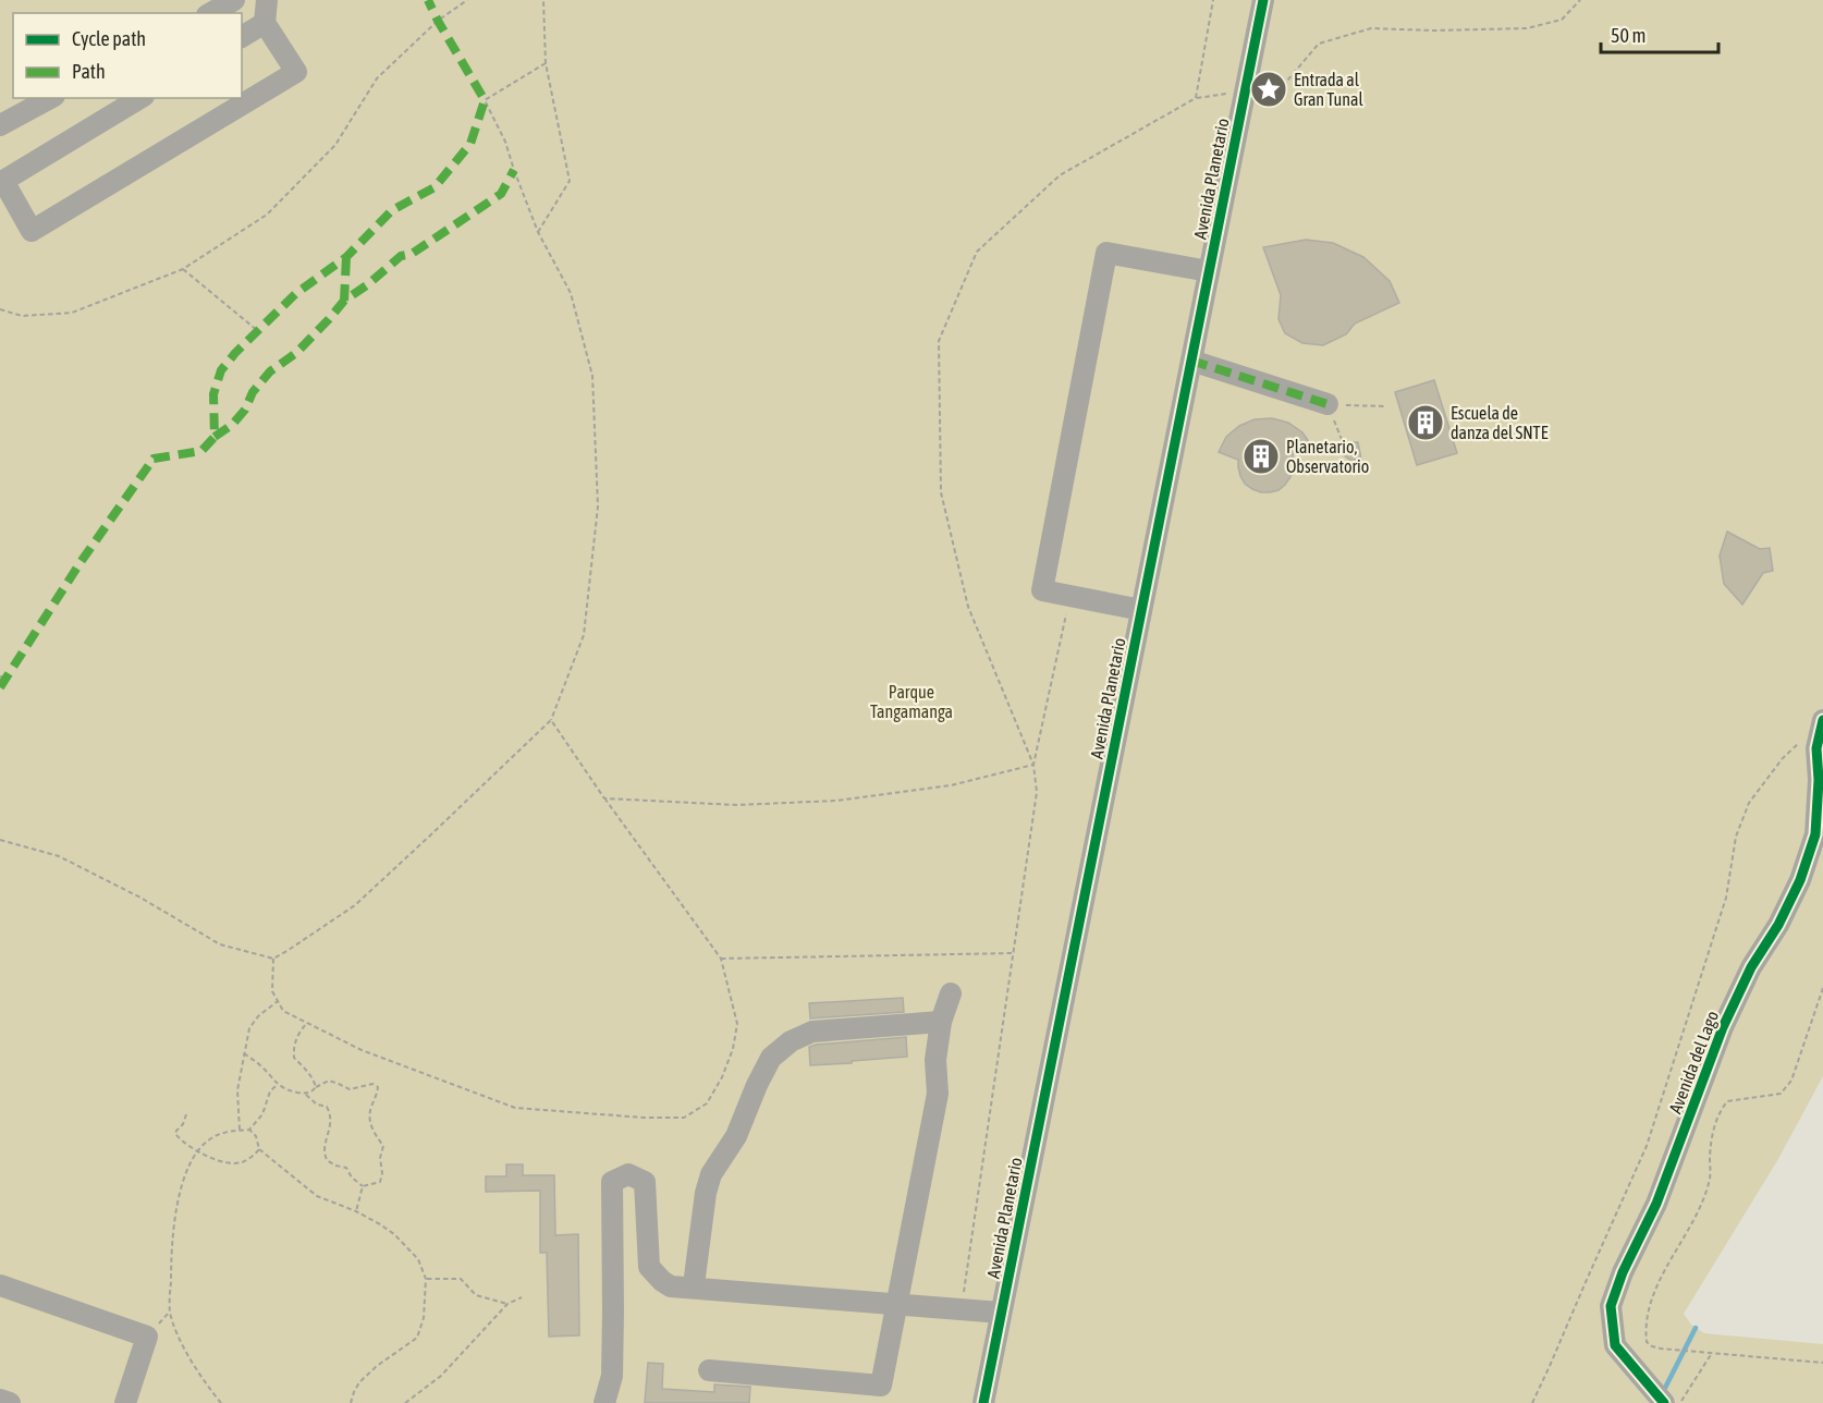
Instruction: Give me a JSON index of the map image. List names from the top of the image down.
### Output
{
  "streets": {
    "street": ["Avenida Planetario", "Avenida del Lago"]
  },
  "parks": ["Parque Tangamanga"],
  "places": {
    "place": ["Entrada al Gran Tunal"],
    "building": ["Escuela de danza del SNTE", "Planetario, Observatorio"]
  },
  "legend": ["Cycle path", "Path"],
  "scale_bar": "50 m"
}
